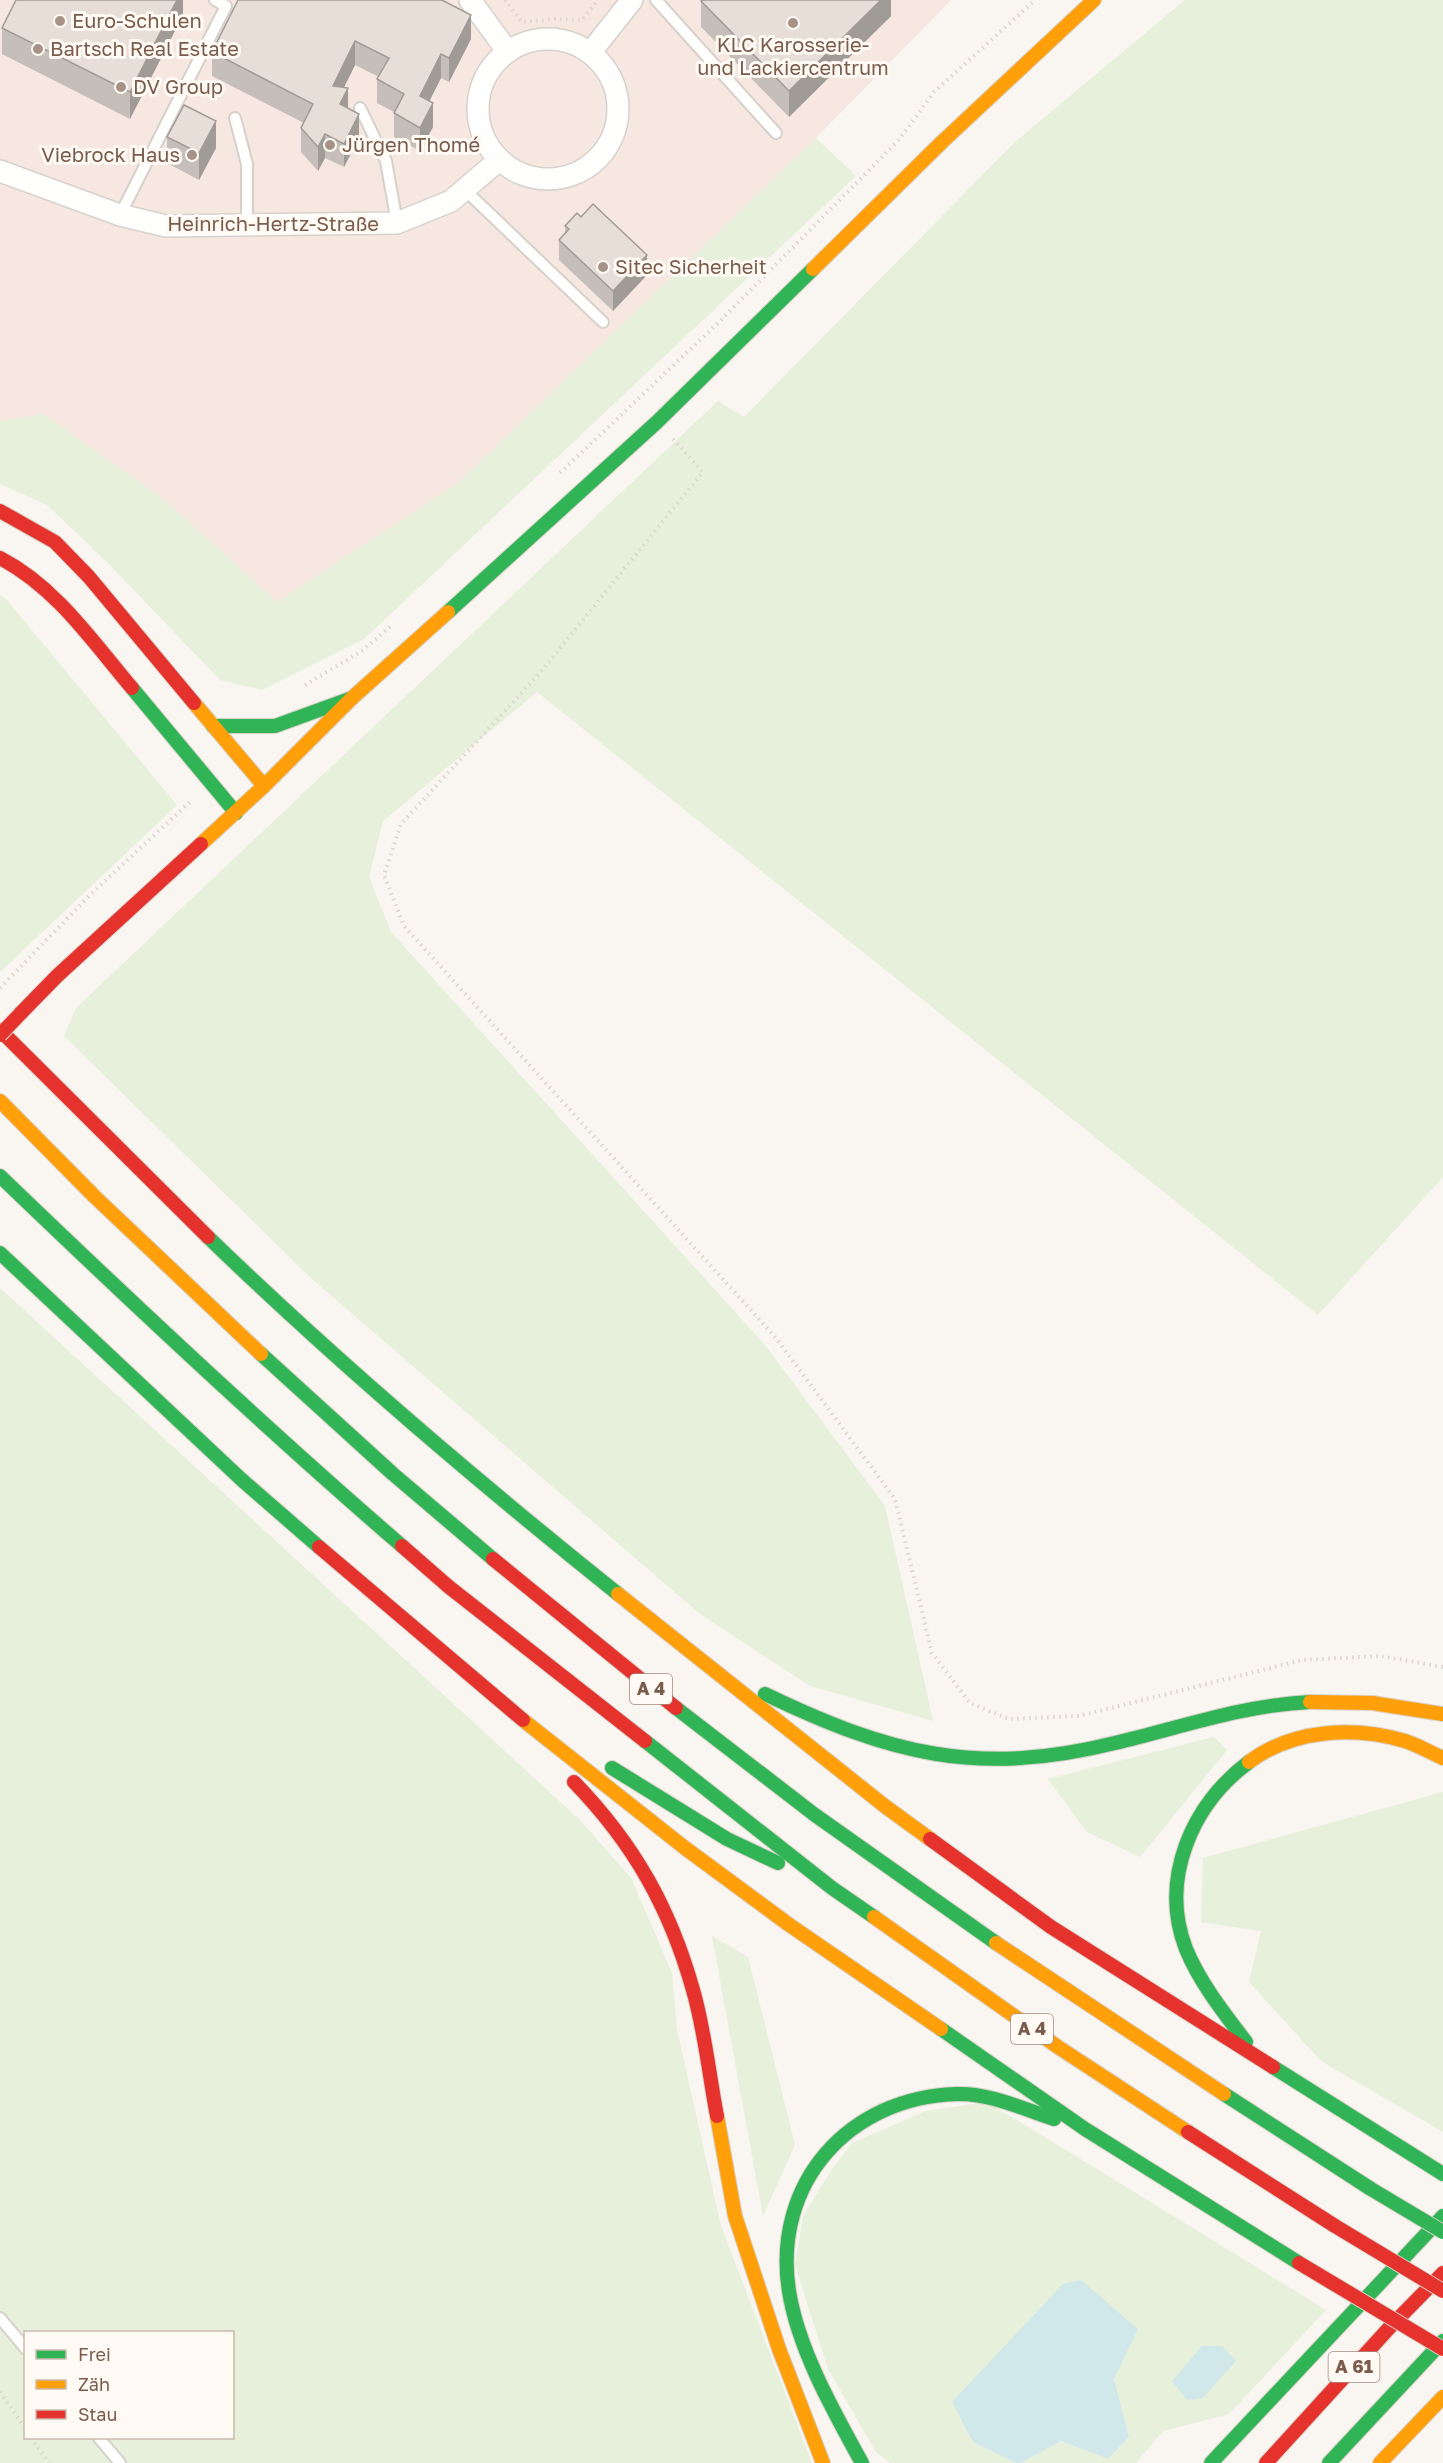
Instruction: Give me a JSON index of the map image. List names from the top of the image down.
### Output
{
  "streets": {
    "main road": ["A 4", "A 61"],
    "street": ["Heinrich-Hertz-Straße"]
  },
  "places": [
    "Euro-Schulen",
    "KLC Karosserie- und Lackiercentrum",
    "Bartsch Real Estate",
    "DV Group",
    "Jürgen Thomé",
    "Viebrock Haus",
    "Sitec Sicherheit"
  ],
  "legend": ["Frei", "Zäh", "Stau"]
}
